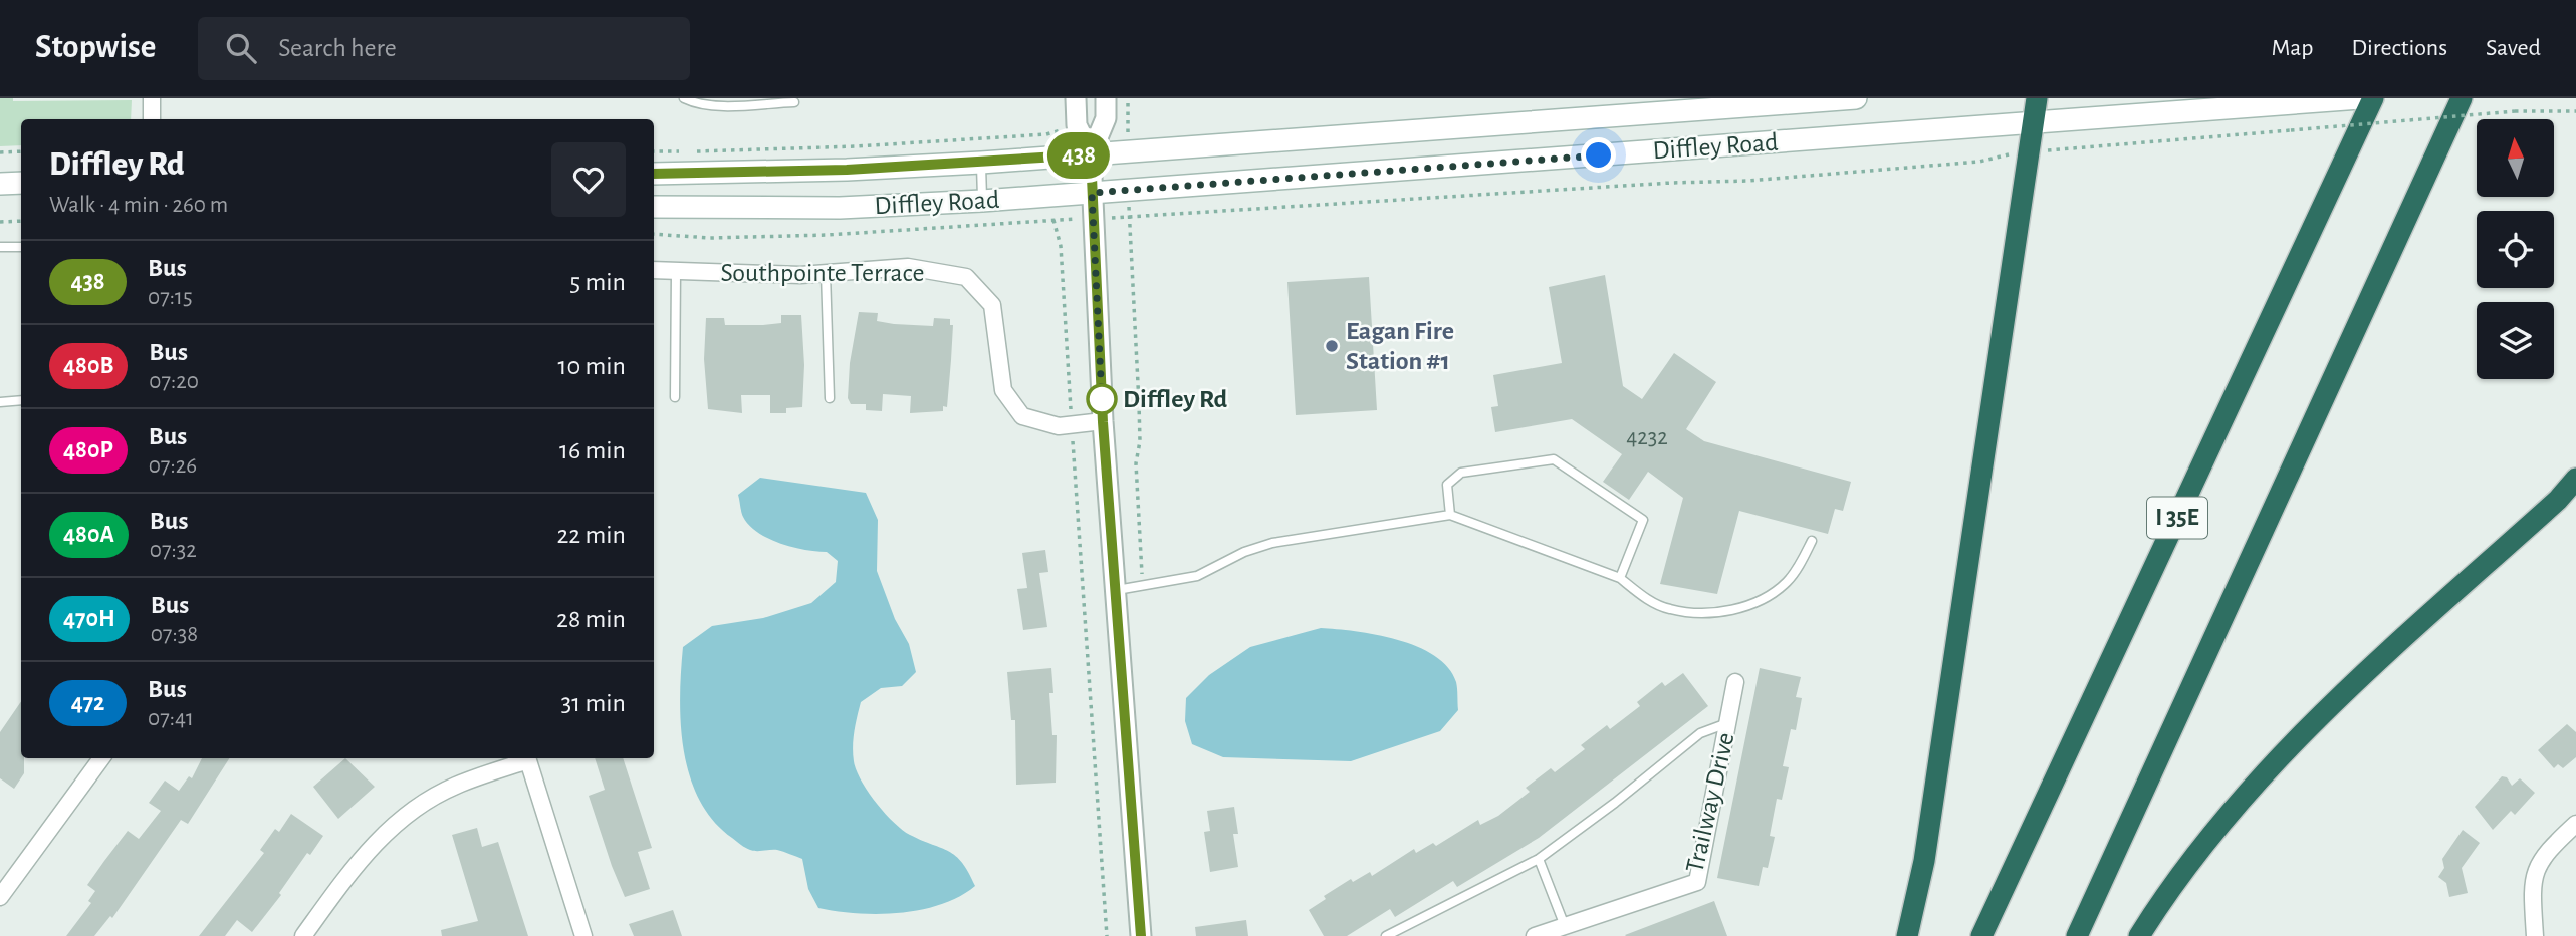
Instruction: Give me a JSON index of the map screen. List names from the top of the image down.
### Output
{
  "streets": {
    "highway": ["I 35E"],
    "main road": ["Diffley Road"],
    "street": ["Southpointe Terrace", "Trailway Drive"]
  },
  "places": ["Eagan Fire Station #1", "Diffley Rd"],
  "lines": ["bus line 438"],
  "house_numbers": ["4232"],
  "north": "top",
  "page": {
    "header": "Stopwise",
    "search": "Search here",
    "nav": ["Map", "Directions", "Saved"],
    "on_map": "438",
    "heading": ["Diffley Rd", "Walk · 4 min · 260 m"],
    "list": [
      {
        "mark": "438",
        "name": "Bus",
        "note": "07:15",
        "value": "5 min"
      },
      {
        "mark": "480B",
        "name": "Bus",
        "note": "07:20",
        "value": "10 min"
      },
      {
        "mark": "480P",
        "name": "Bus",
        "note": "07:26",
        "value": "16 min"
      },
      {
        "mark": "480A",
        "name": "Bus",
        "note": "07:32",
        "value": "22 min"
      },
      {
        "mark": "470H",
        "name": "Bus",
        "note": "07:38",
        "value": "28 min"
      },
      {
        "mark": "472",
        "name": "Bus",
        "note": "07:41",
        "value": "31 min"
      }
    ]
  }
}
